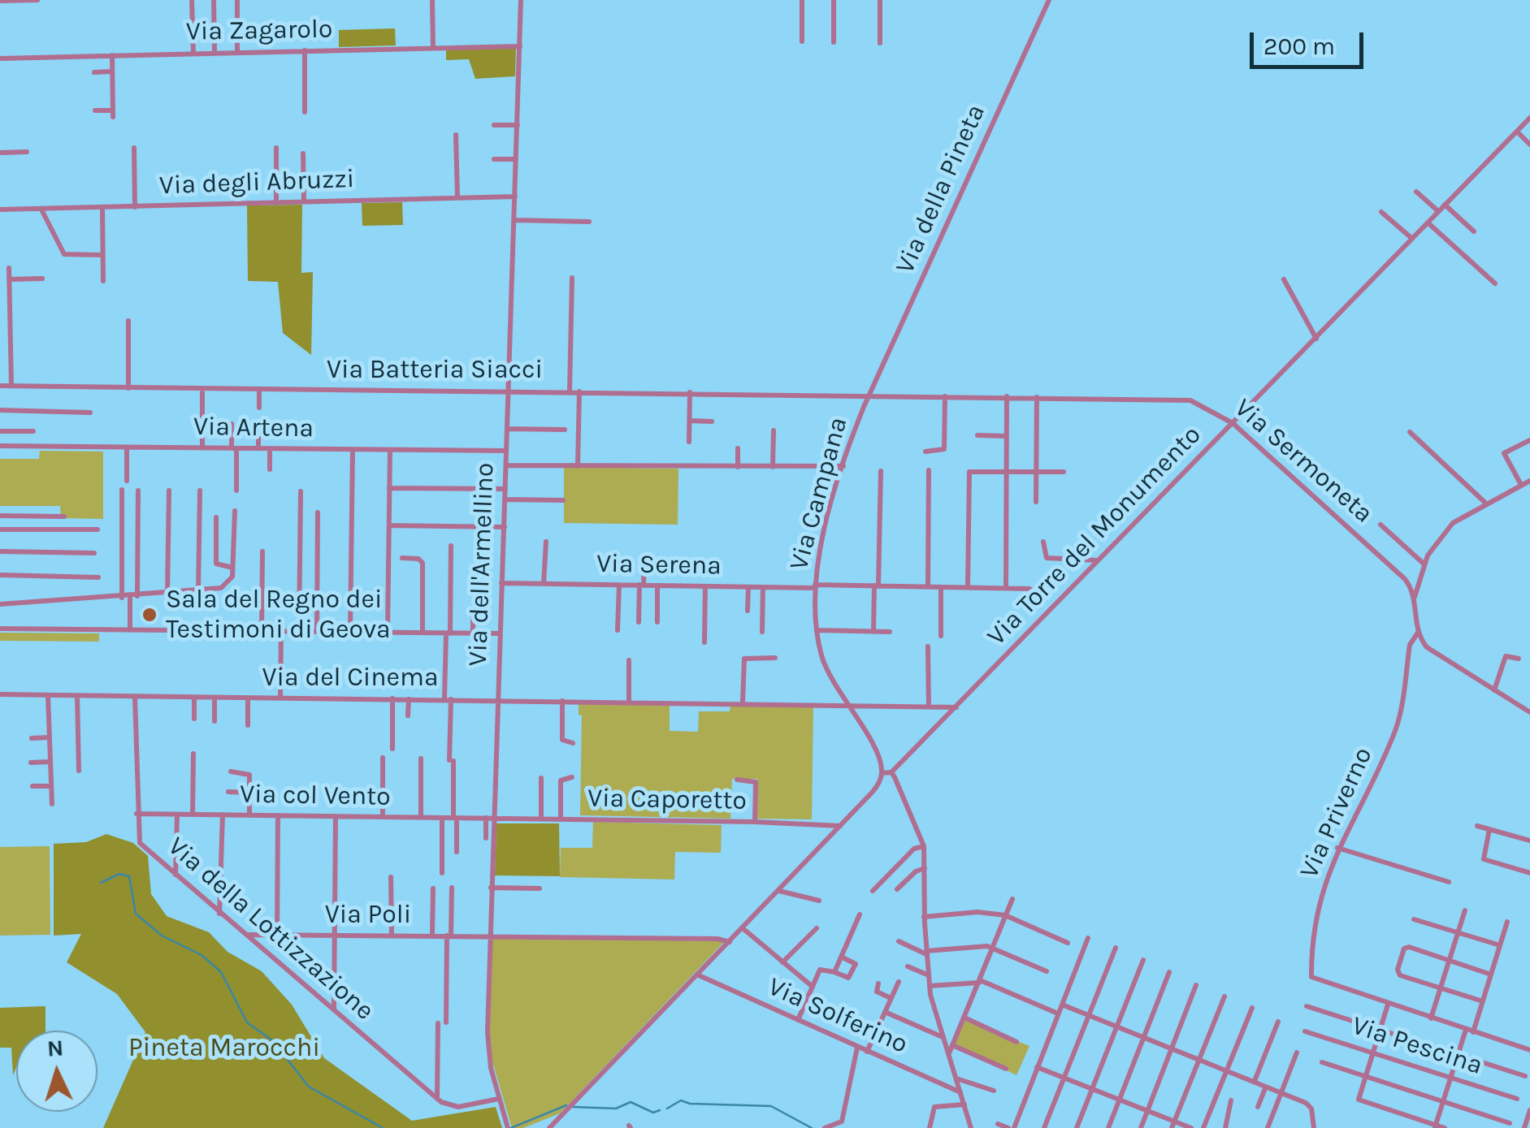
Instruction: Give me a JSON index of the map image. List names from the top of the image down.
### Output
{
  "streets": {
    "street": [
      "Via Zagarolo",
      "Via degli Abruzzi",
      "Via della Pineta",
      "Via Batteria Siacci",
      "Via Artena",
      "Via Sermoneta",
      "Via Campana",
      "Via Torre del Monumento",
      "Via dell'Armellino",
      "Via Serena",
      "Via del Cinema",
      "Via col Vento",
      "Via Caporetto",
      "Via Priverno",
      "Via Poli",
      "Via della Lottizzazione",
      "Via Solferino",
      "Via Pescina"
    ]
  },
  "crossings": [
    ["Via Zagarolo", "Via dell'Armellino"],
    ["Via degli Abruzzi", "Via dell'Armellino"],
    ["Via della Pineta", "Via Batteria Siacci"],
    ["Via della Pineta", "Via Sermoneta"],
    ["Via della Pineta", "Via Campana"],
    ["Via Batteria Siacci", "Via Sermoneta"],
    ["Via Batteria Siacci", "Via Campana"],
    ["Via Batteria Siacci", "Via dell'Armellino"],
    ["Via Artena", "Via dell'Armellino"],
    ["Via Sermoneta", "Via Campana"],
    ["Via Sermoneta", "Via Torre del Monumento"],
    ["Via Campana", "Via Serena"],
    ["Via Campana", "Via del Cinema"],
    ["Via Torre del Monumento", "Via del Cinema"],
    ["Via dell'Armellino", "Via Serena"],
    ["Via dell'Armellino", "Via del Cinema"],
    ["Via dell'Armellino", "Via col Vento"],
    ["Via dell'Armellino", "Via Caporetto"],
    ["Via dell'Armellino", "Via Poli"],
    ["Via del Cinema", "Via della Lottizzazione"],
    ["Via col Vento", "Via Caporetto"],
    ["Via col Vento", "Via della Lottizzazione"],
    ["Via Poli", "Via della Lottizzazione"]
  ],
  "parks": ["Pineta Marocchi"],
  "places": ["Sala del Regno dei Testimoni di Geova"],
  "scale_bar": "200 m",
  "north": "top"
}
